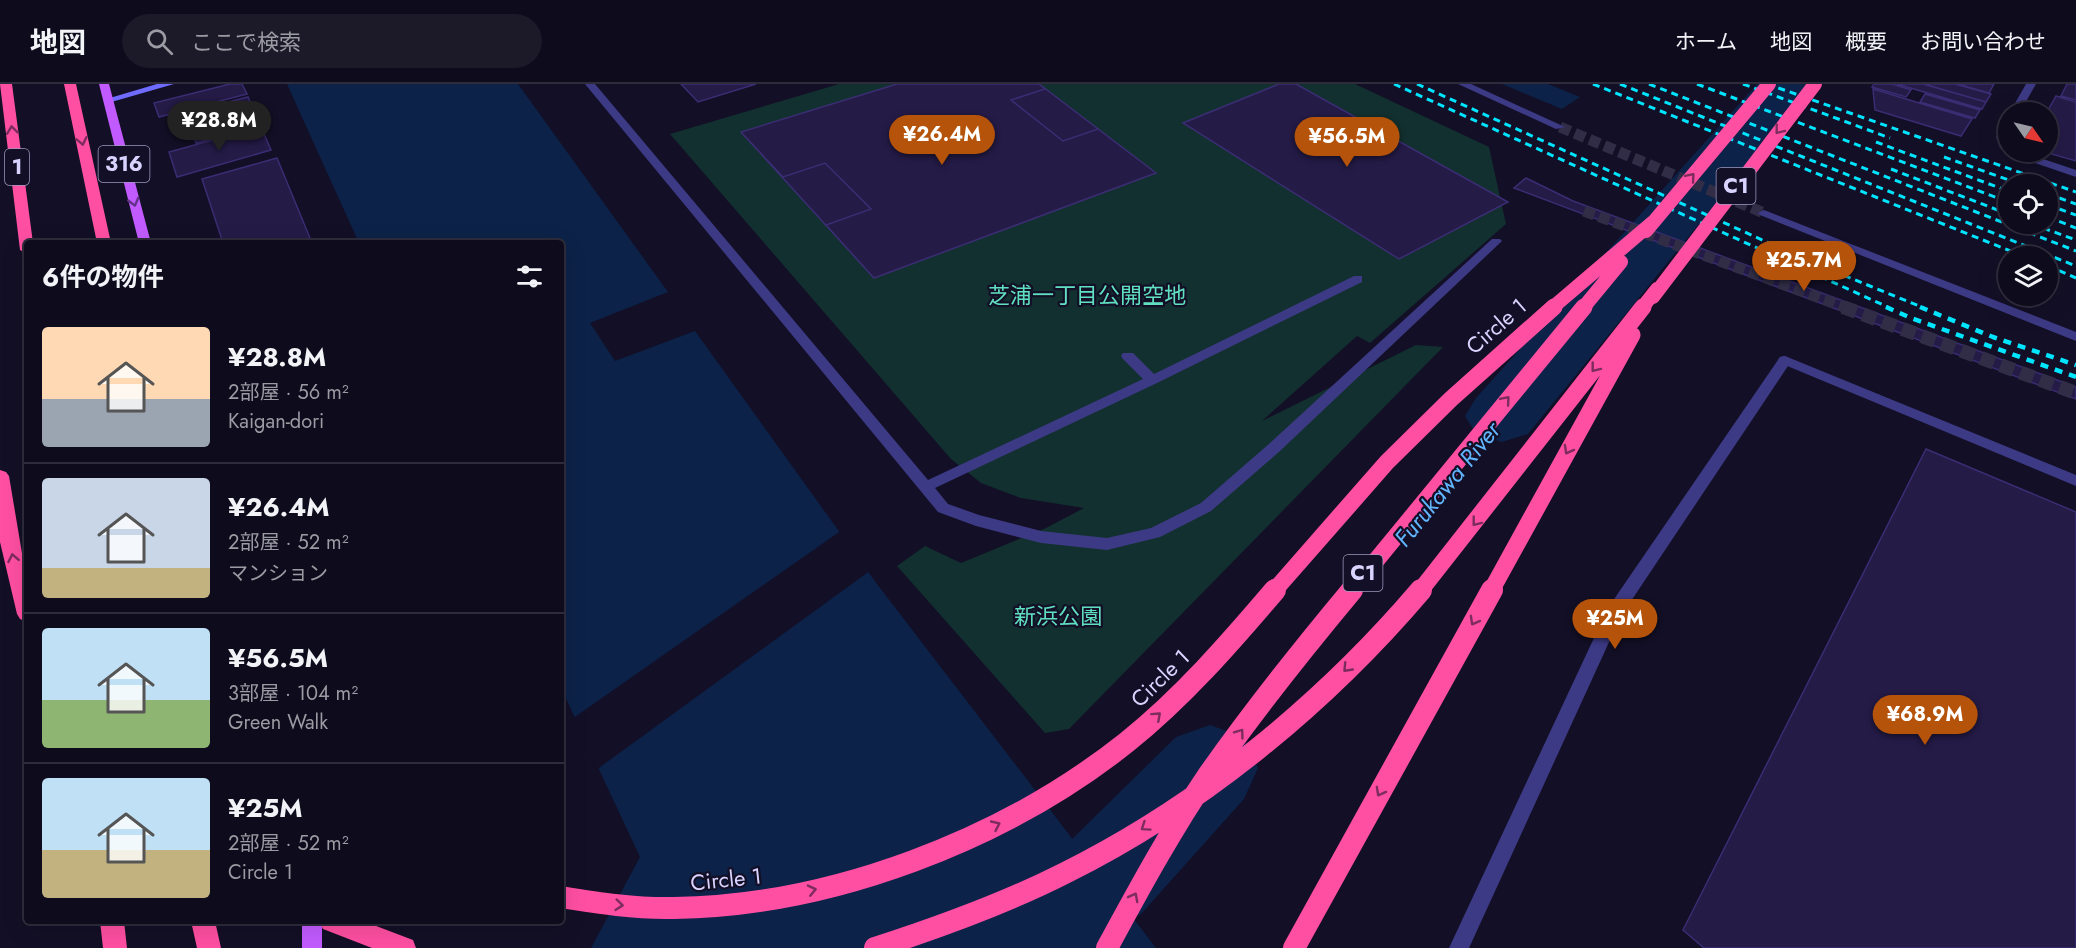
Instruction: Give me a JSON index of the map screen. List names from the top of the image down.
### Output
{
  "streets": {
    "highway": ["1", "C1", "Circle 1"],
    "main road": ["316"]
  },
  "water": ["Furukawa River"],
  "parks": ["芝浦一丁目公開空地", "新浜公園"],
  "north": "bottom right",
  "page": {
    "header": "地図",
    "search": "ここで検索",
    "nav": [
      "ホーム",
      "地図",
      "概要",
      "お問い合わせ"
    ],
    "price": [
      "¥28.8M",
      "¥26.4M",
      "¥56.5M",
      "¥25.7M",
      "¥25M",
      "¥68.9M"
    ],
    "heading": "6件の物件",
    "list": [
      {
        "name": "¥28.8M",
        "note": "2部屋 · 56 m² · Kaigan-dori"
      },
      {
        "name": "¥26.4M",
        "note": "2部屋 · 52 m² · マンション"
      },
      {
        "name": "¥56.5M",
        "note": "3部屋 · 104 m² · Green Walk"
      },
      {
        "name": "¥25M",
        "note": "2部屋 · 52 m² · Circle 1"
      }
    ]
  }
}
